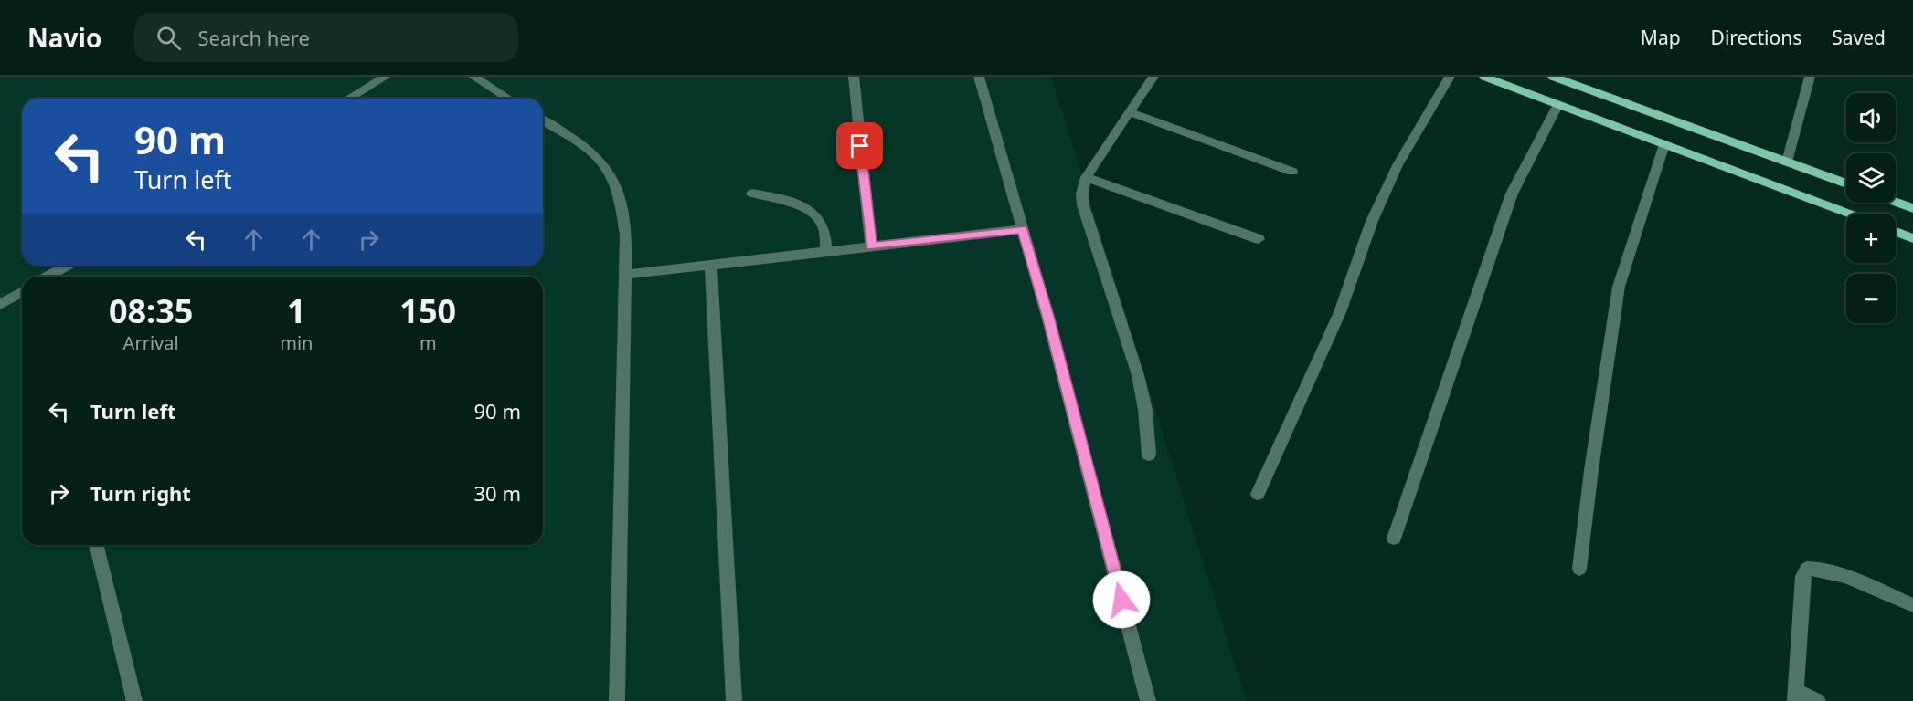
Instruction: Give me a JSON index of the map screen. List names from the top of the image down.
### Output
{
  "page": {
    "header": "Navio",
    "search": "Search here",
    "nav": ["Map", "Directions", "Saved"],
    "map_buttons": ["+", "−"],
    "turn": ["90 m", "Turn left"],
    "eta": [
      "08:35",
      "Arrival",
      "1",
      "min",
      "150",
      "m"
    ],
    "list": [
      {
        "name": "Turn left",
        "value": "90 m"
      },
      {
        "name": "Turn right",
        "value": "30 m"
      }
    ]
  }
}
